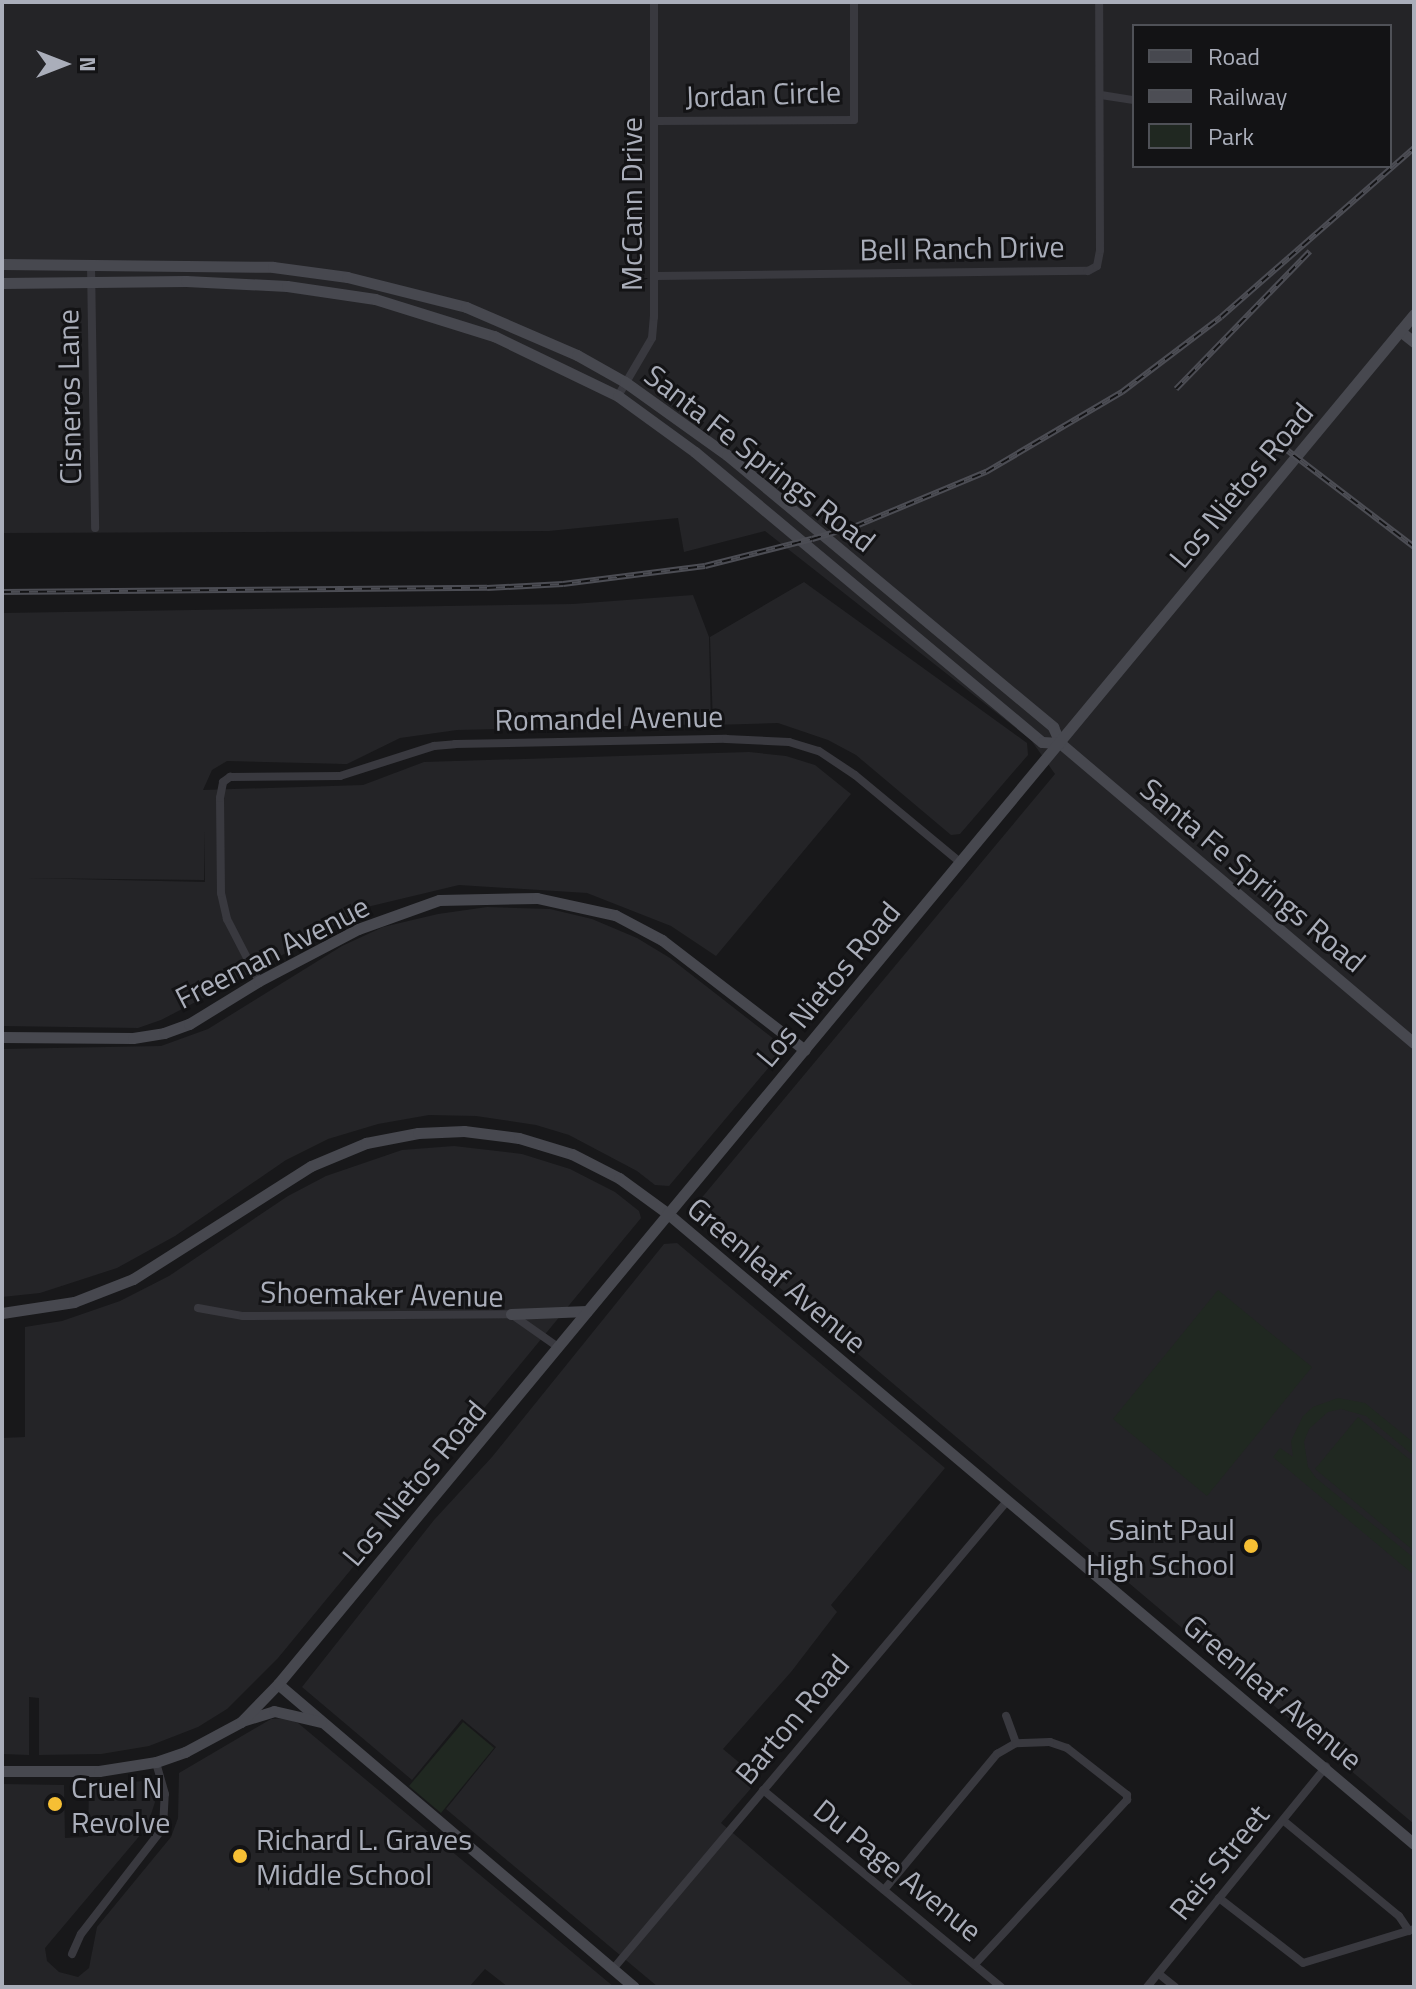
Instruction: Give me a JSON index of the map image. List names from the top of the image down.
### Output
{
  "streets": {
    "main road": [
      "Santa Fe Springs Road",
      "Los Nietos Road",
      "Freeman Avenue",
      "Greenleaf Avenue"
    ],
    "street": [
      "Jordan Circle",
      "McCann Drive",
      "Bell Ranch Drive",
      "Cisneros Lane",
      "Romandel Avenue",
      "Shoemaker Avenue",
      "Barton Road",
      "Reis Street",
      "Du Page Avenue"
    ]
  },
  "crossings": [
    ["Jordan Circle", "McCann Drive"],
    ["McCann Drive", "Bell Ranch Drive"],
    ["McCann Drive", "Santa Fe Springs Road"],
    ["Cisneros Lane", "Santa Fe Springs Road"],
    ["Santa Fe Springs Road", "Los Nietos Road"],
    ["Los Nietos Road", "Romandel Avenue"],
    ["Los Nietos Road", "Freeman Avenue"],
    ["Los Nietos Road", "Greenleaf Avenue"],
    ["Los Nietos Road", "Shoemaker Avenue"],
    ["Romandel Avenue", "Freeman Avenue"],
    ["Greenleaf Avenue", "Barton Road"],
    ["Greenleaf Avenue", "Reis Street"],
    ["Barton Road", "Du Page Avenue"]
  ],
  "places": ["Saint Paul High School", "Cruel N Revolve", "Richard L. Graves Middle School"],
  "legend": ["Road", "Railway", "Park"],
  "north": "right"
}
